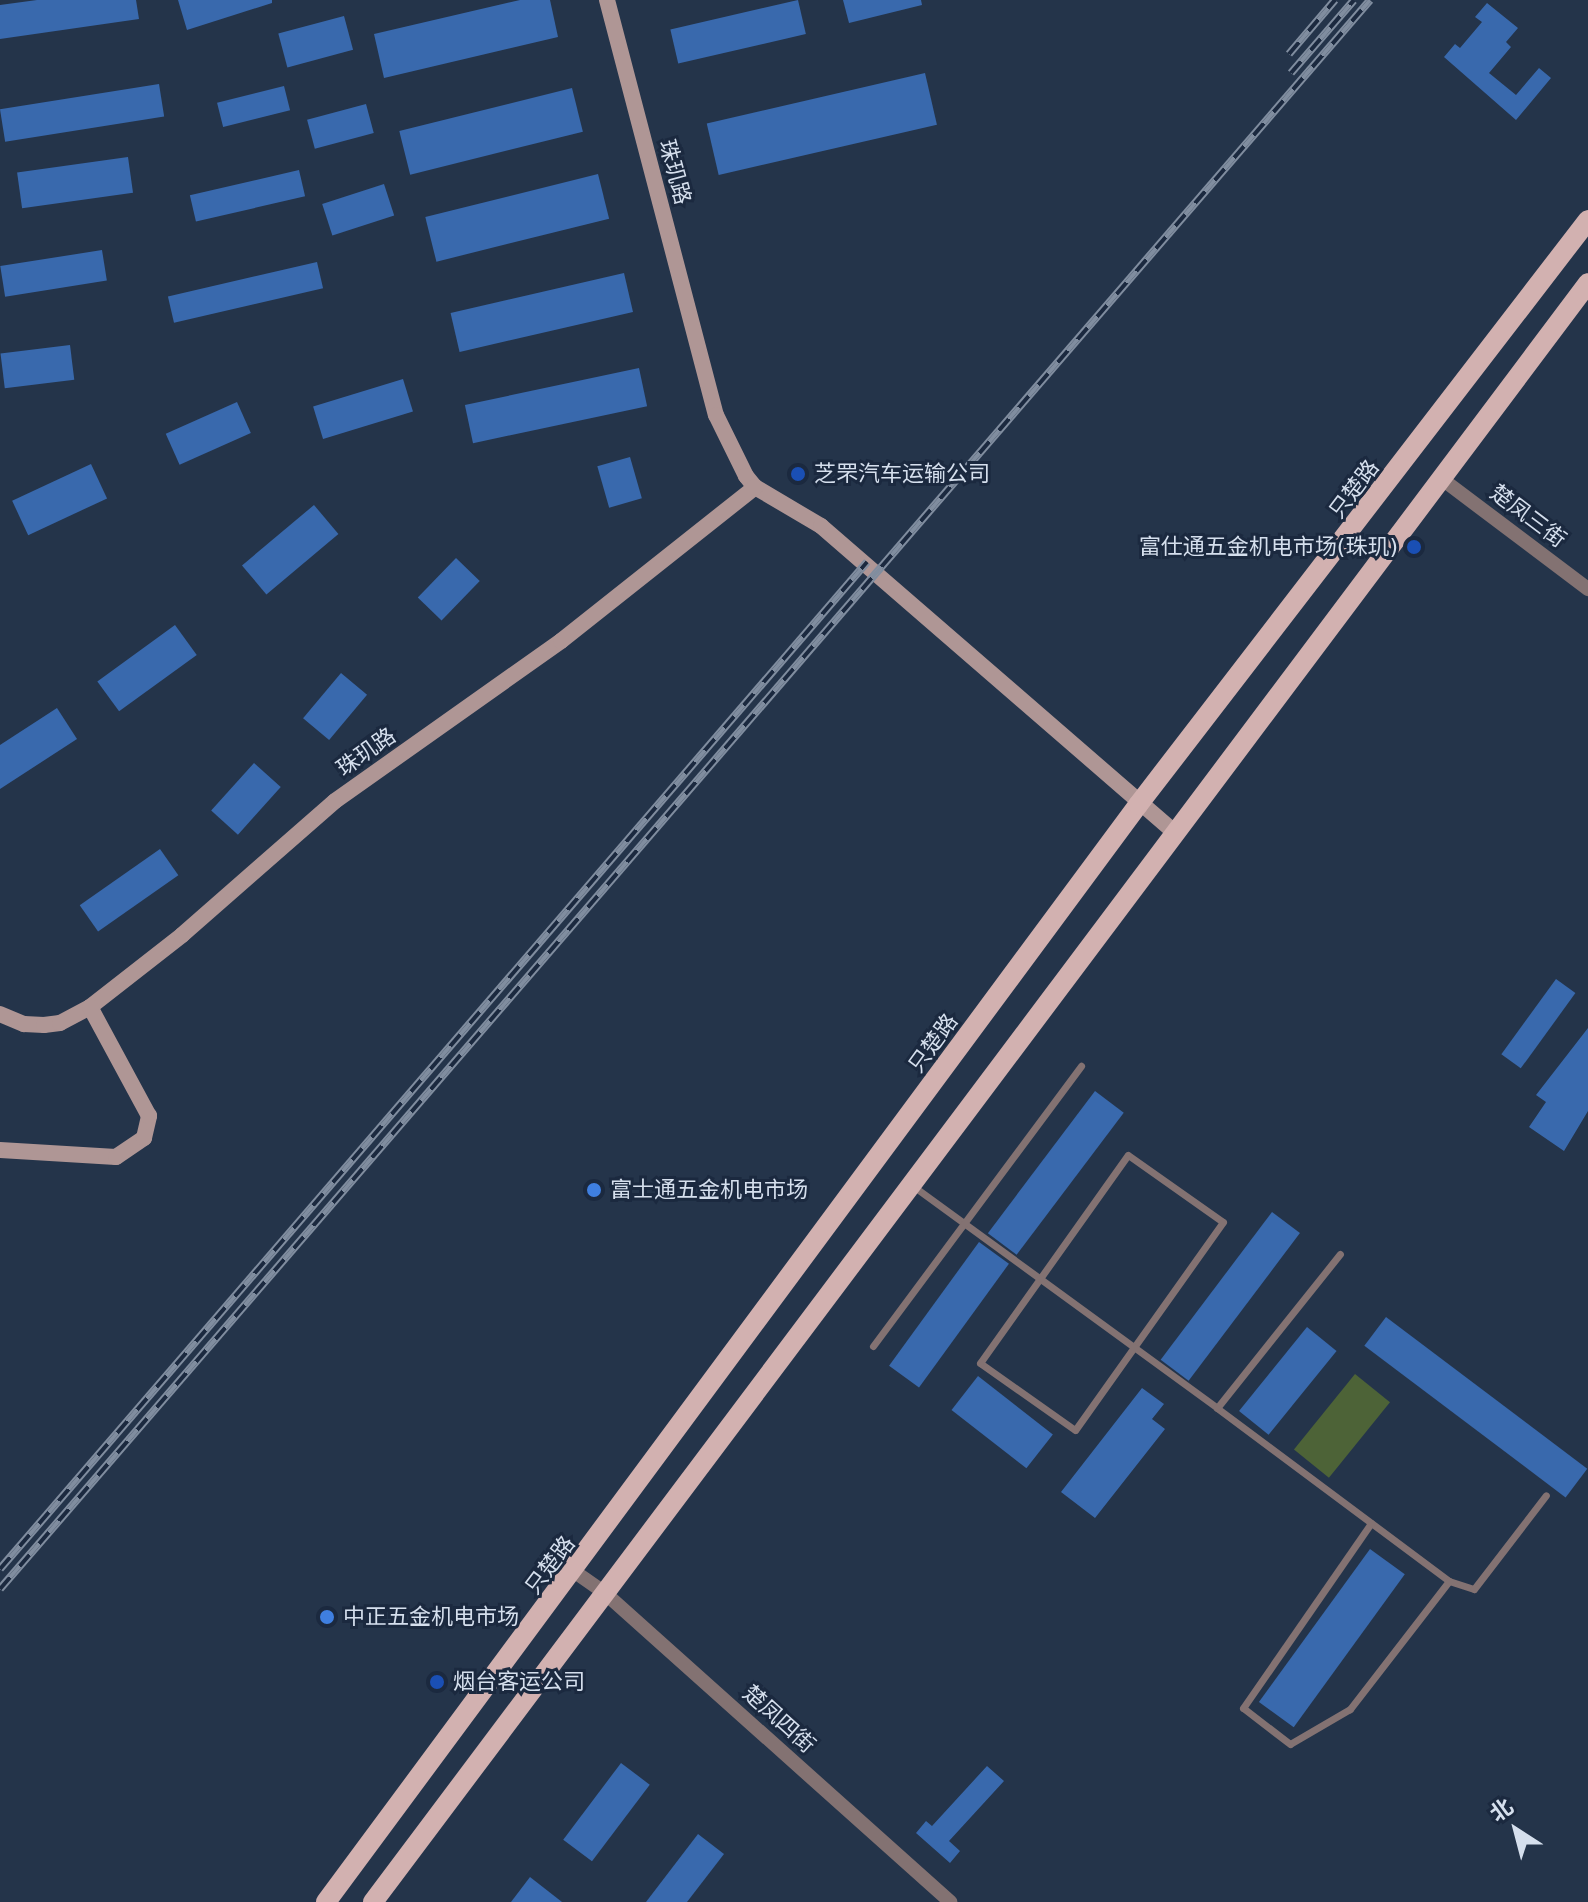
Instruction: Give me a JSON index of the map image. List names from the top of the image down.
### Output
{
  "streets": {
    "main road": ["只楚路"],
    "street": ["珠玑路", "楚凤三街", "楚凤四街"]
  },
  "crossings": [
    ["只楚路", "楚凤四街"]
  ],
  "places": [
    "芝罘汽车运输公司",
    "富仕通五金机电市场(珠玑)",
    "富士通五金机电市场",
    "中正五金机电市场",
    "烟台客运公司"
  ],
  "north": "top left"
}
